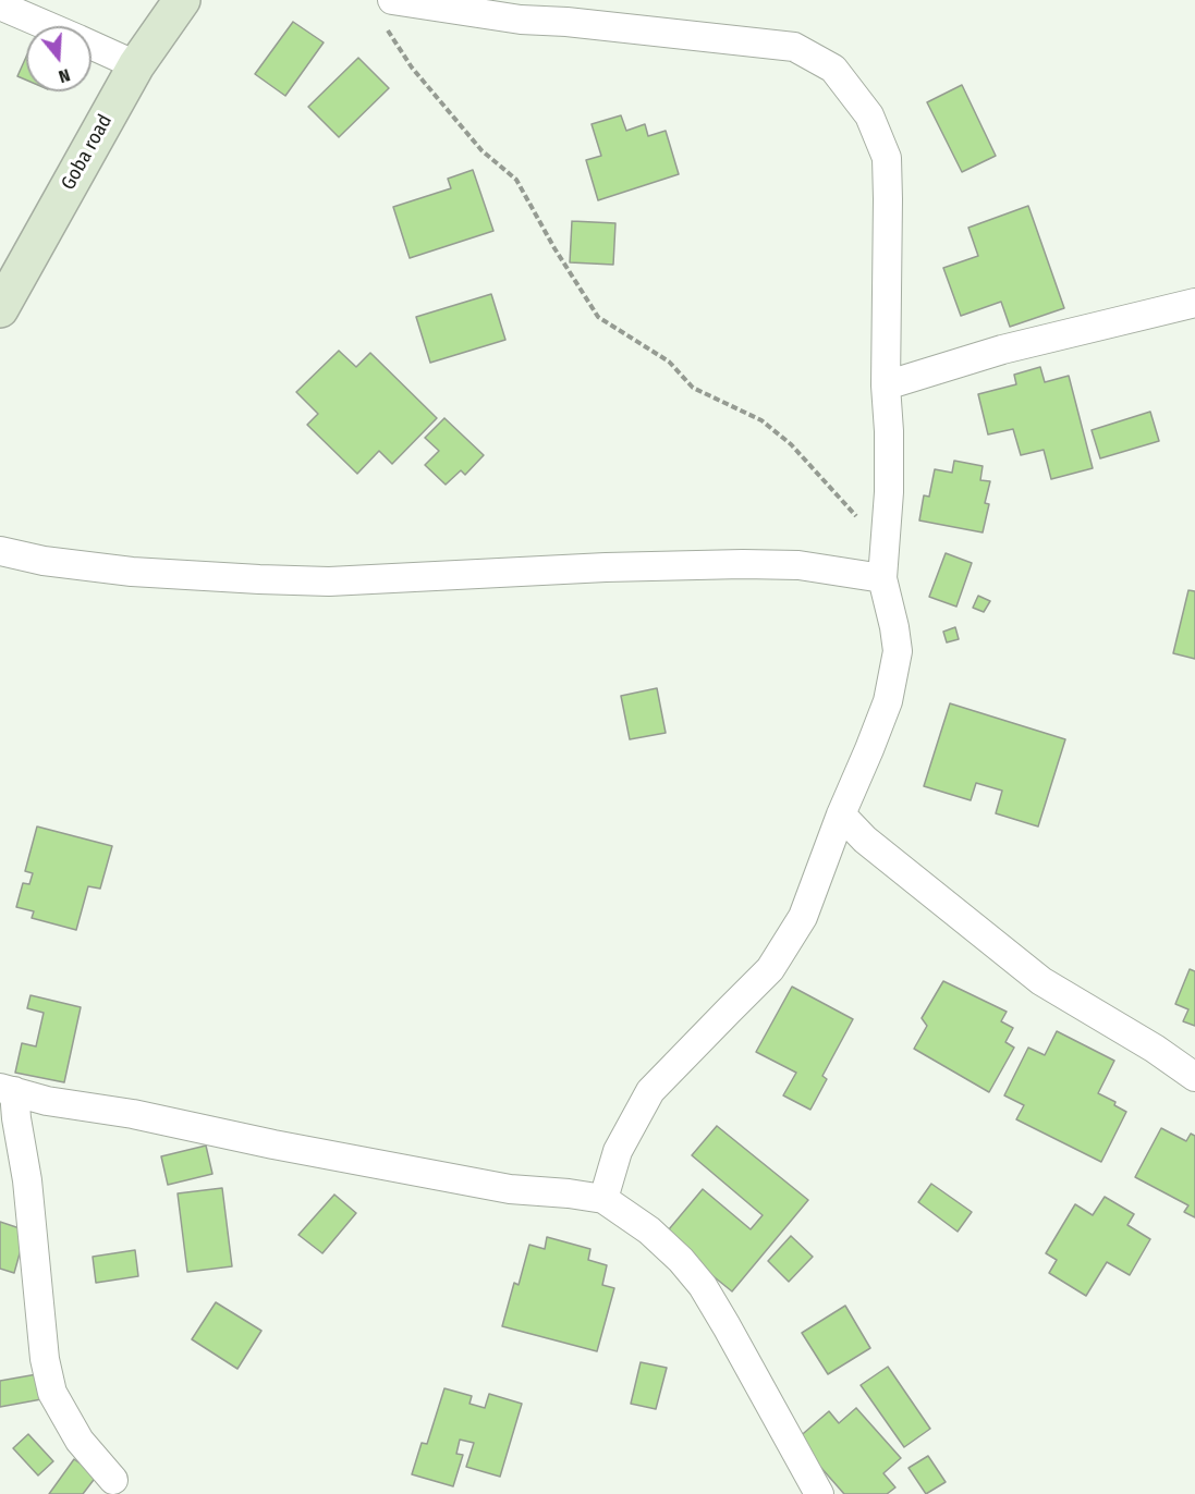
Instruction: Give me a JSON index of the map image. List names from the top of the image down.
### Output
{
  "streets": {
    "main road": ["Goba road"]
  },
  "north": "bottom"
}
